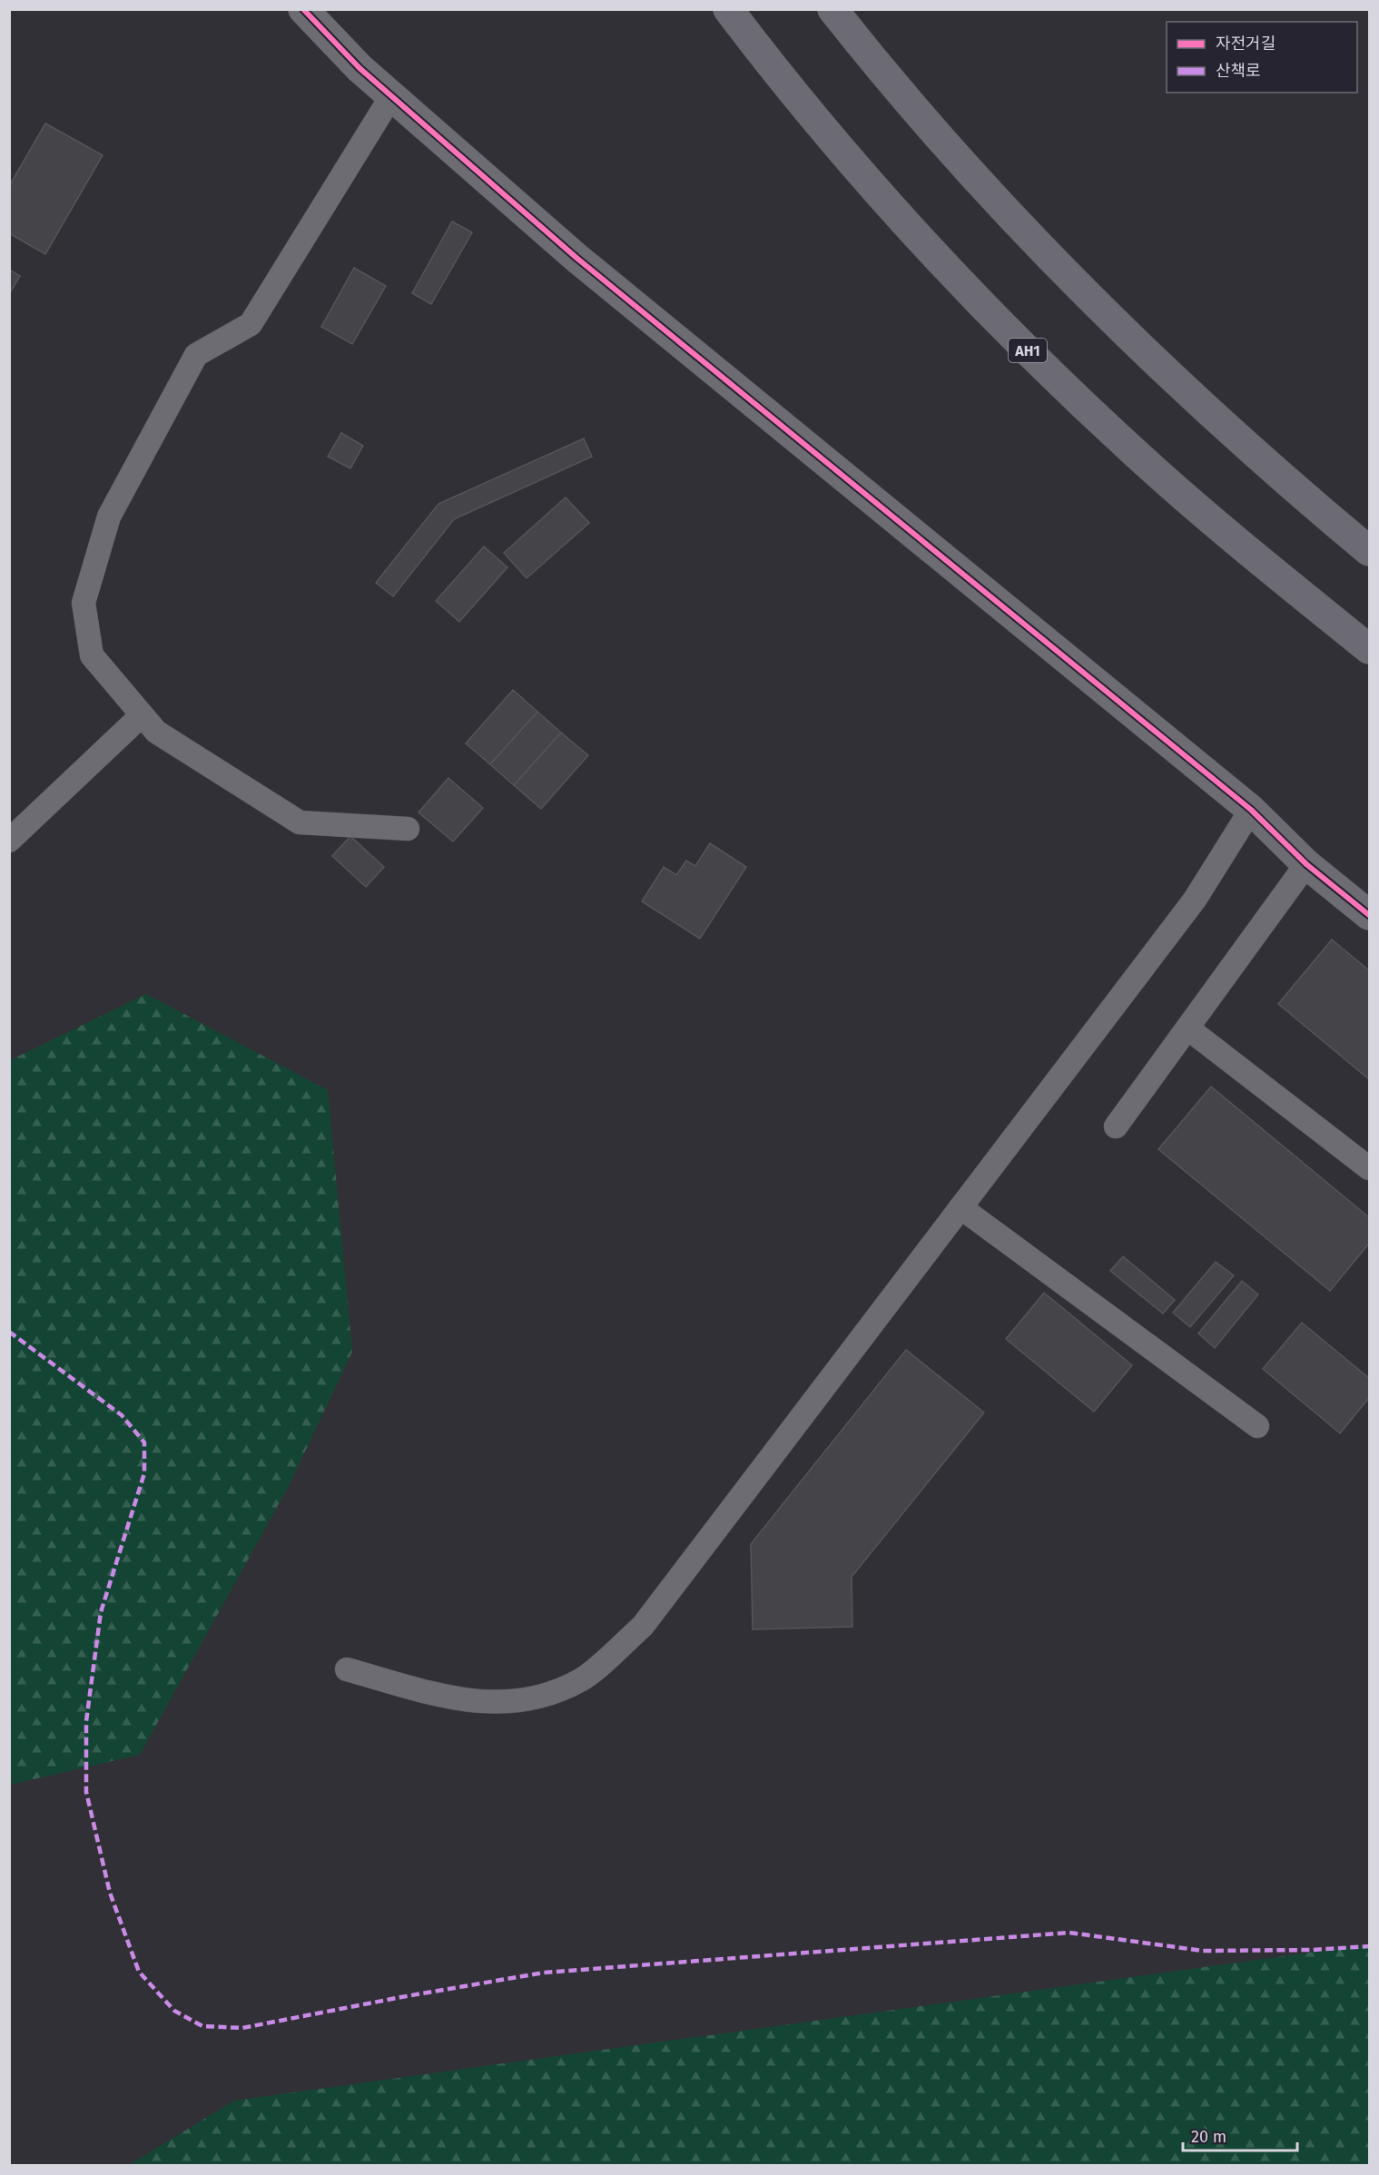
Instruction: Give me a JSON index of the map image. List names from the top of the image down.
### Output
{
  "streets": {
    "main road": ["AH1"]
  },
  "legend": ["자전거길", "산책로"],
  "scale_bar": "20 m"
}
